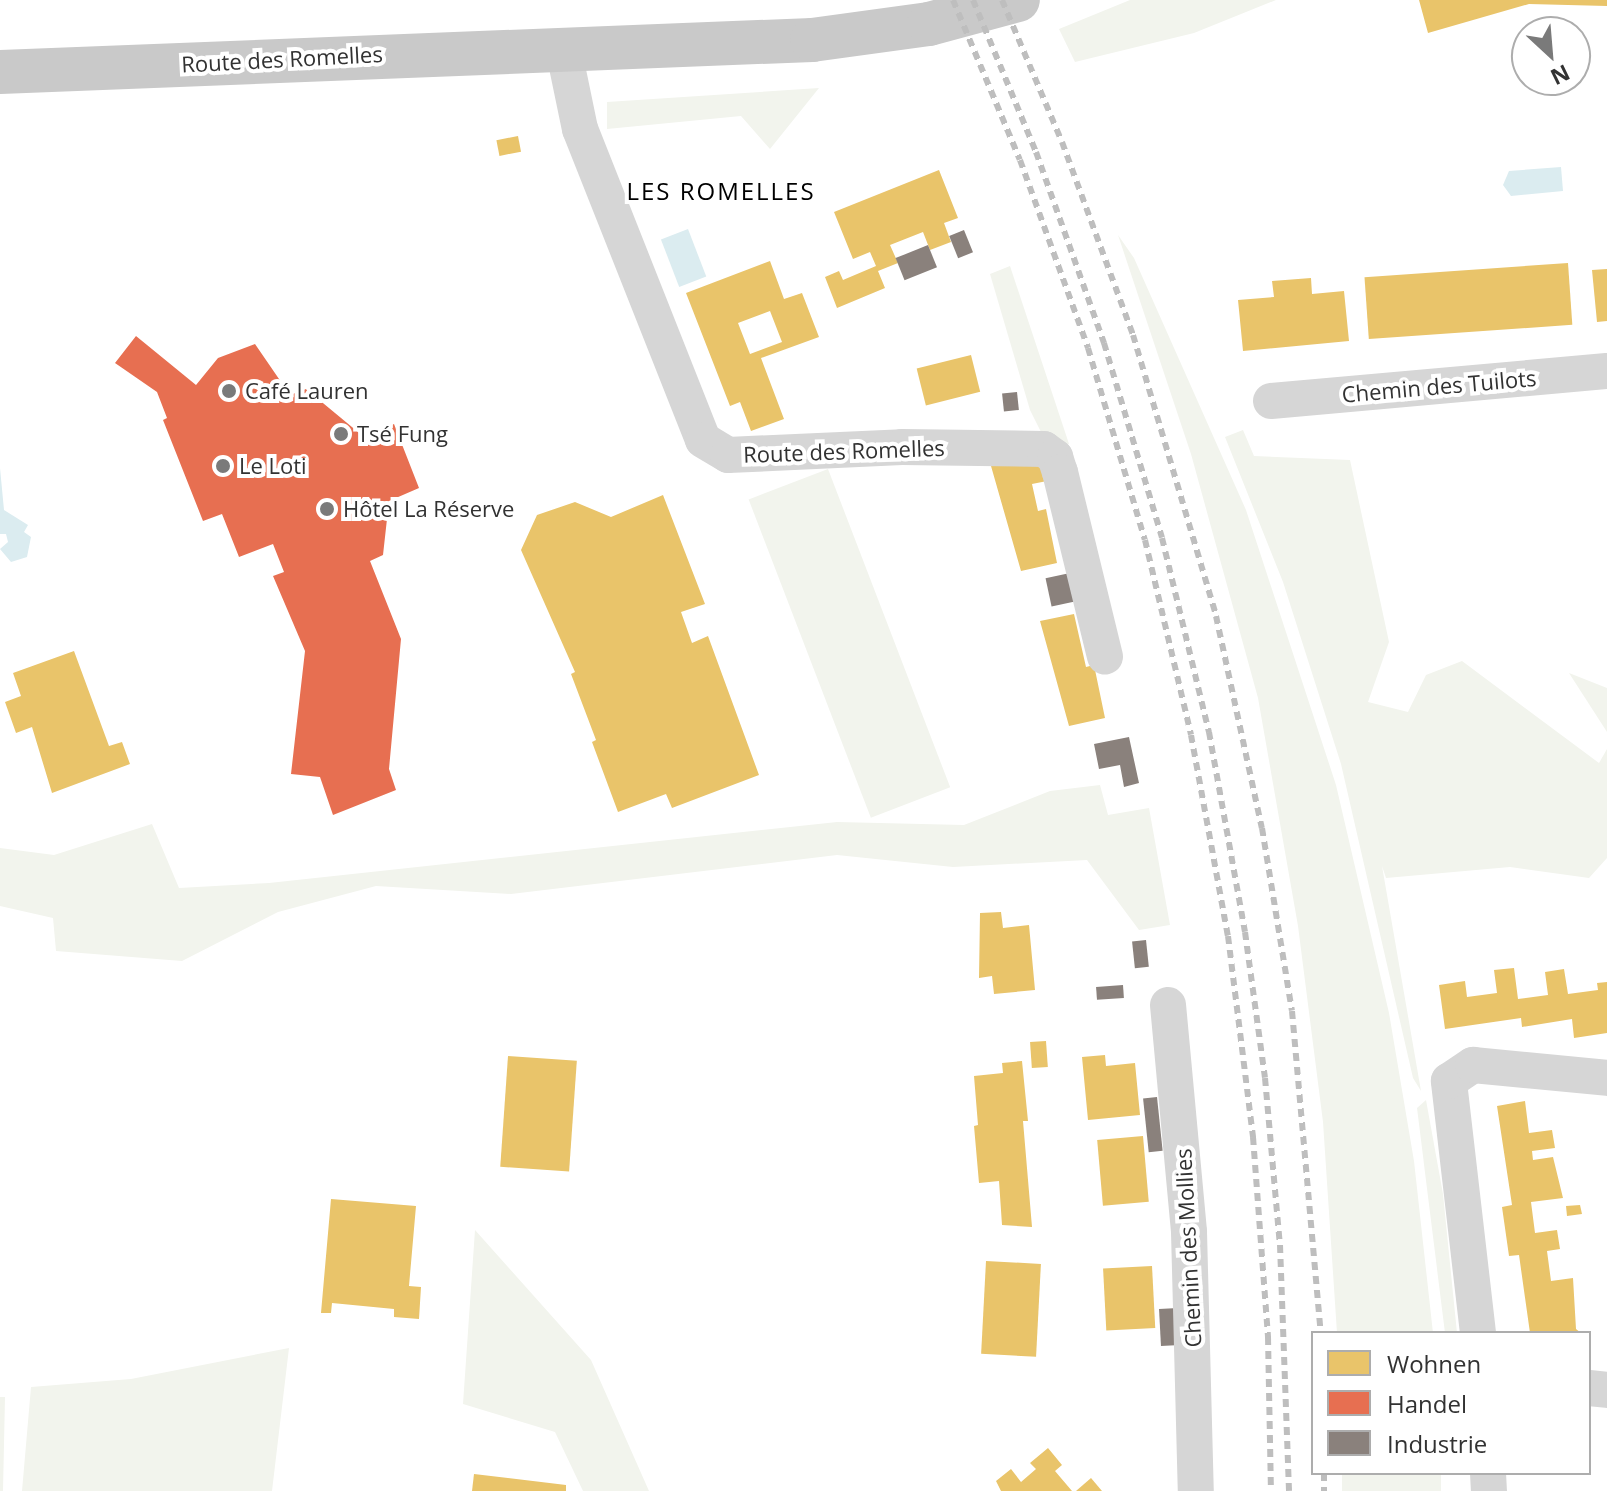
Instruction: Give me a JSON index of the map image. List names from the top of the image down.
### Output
{
  "streets": {
    "main road": ["Route des Romelles"],
    "street": ["Chemin des Tuilots", "Chemin des Mollies"]
  },
  "districts": ["LES ROMELLES"],
  "places": [
    "Café Lauren",
    "Tsé Fung",
    "Le Loti",
    "Hôtel La Réserve"
  ],
  "legend": ["Wohnen", "Handel", "Industrie"],
  "north": "bottom right"
}
